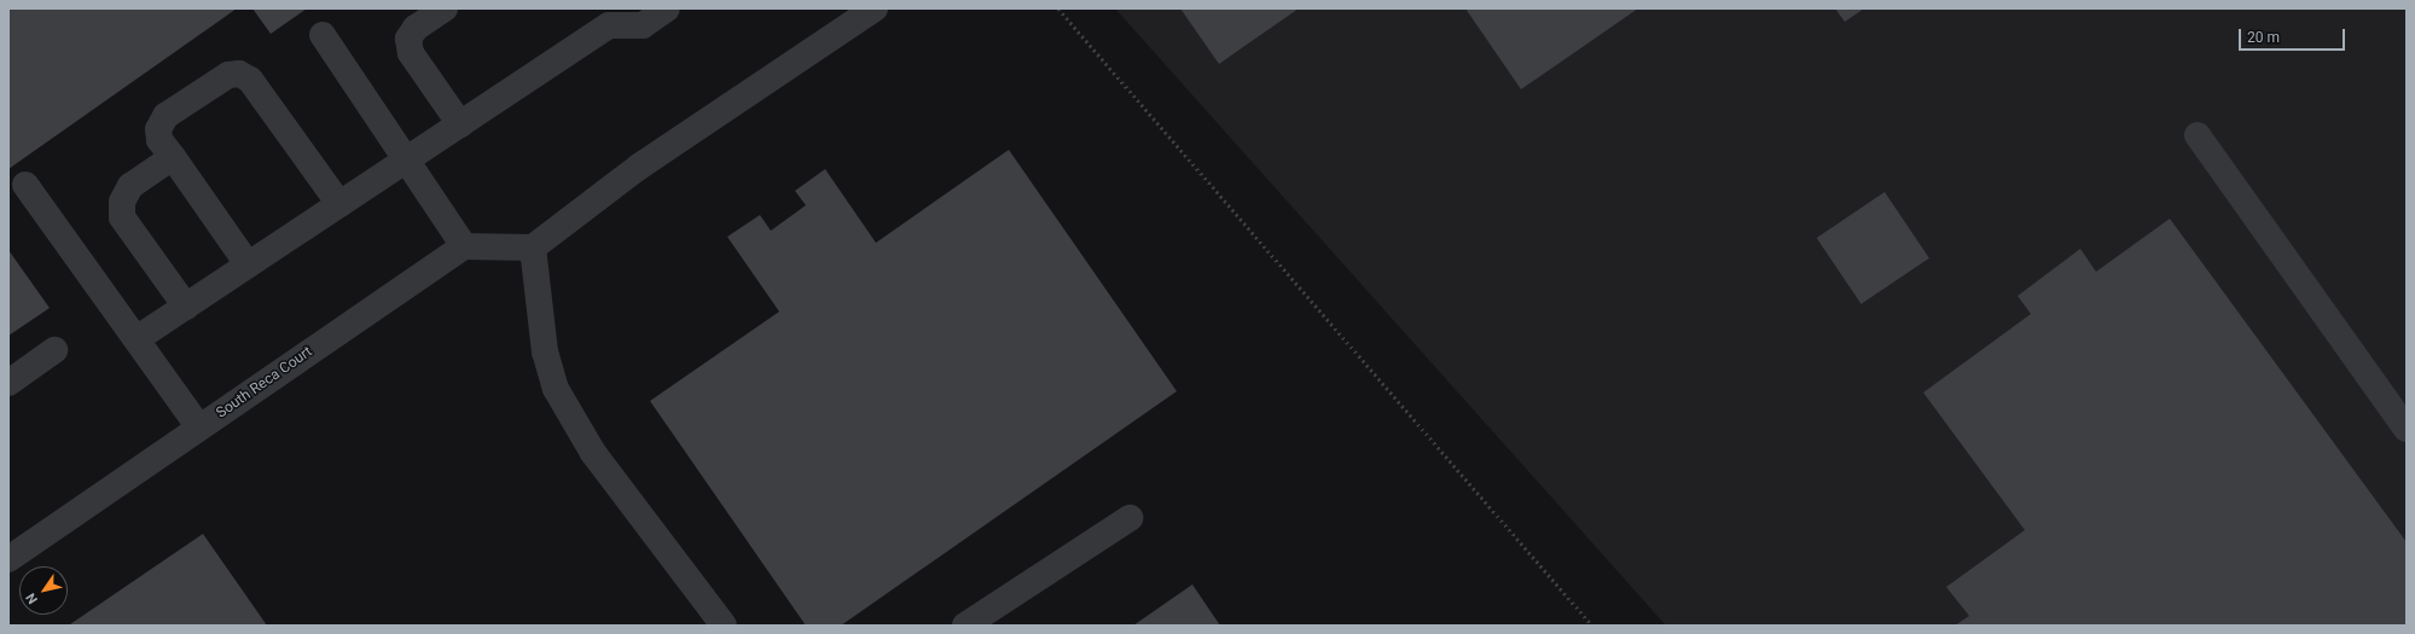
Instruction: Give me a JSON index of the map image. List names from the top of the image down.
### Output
{
  "streets": {
    "street": ["South Reca Court"]
  },
  "scale_bar": "20 m",
  "north": "bottom left"
}
